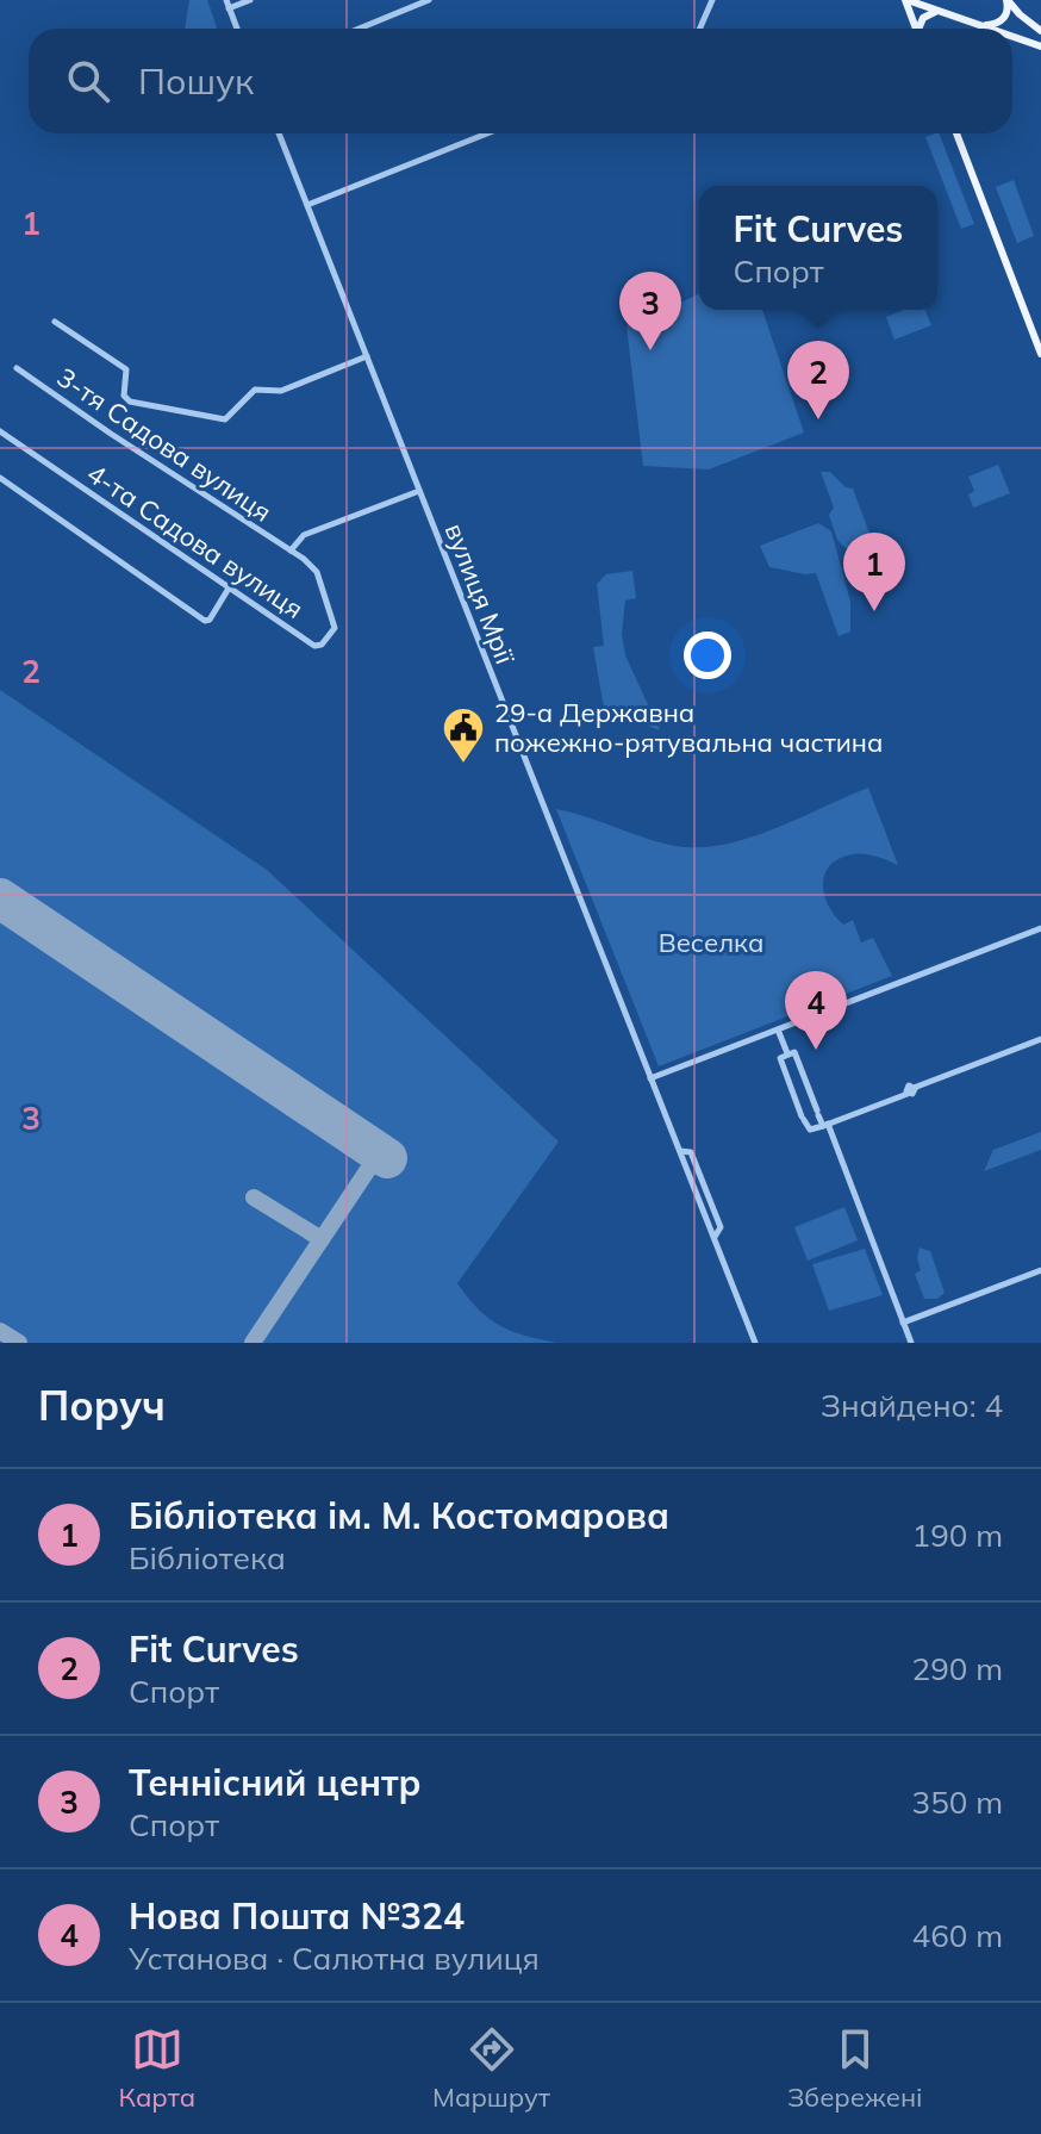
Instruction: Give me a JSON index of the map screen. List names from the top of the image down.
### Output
{
  "streets": {
    "street": ["3-тя Садова вулиця", "4-та Садова вулиця", "вулиця Мрії"]
  },
  "crossings": [
    ["3-тя Садова вулиця", "4-та Садова вулиця"]
  ],
  "parks": ["Веселка"],
  "places": {
    "public building": ["29-а Державна пожежно-рятувальна частина"]
  },
  "page": {
    "search": "Пошук",
    "popup": ["Fit Curves", "Спорт"],
    "pins": [
      "3",
      "2",
      "1",
      "4"
    ],
    "heading": ["Поруч", "Знайдено: 4"],
    "list": [
      {
        "mark": "1",
        "name": "Бібліотека ім. М. Костомарова",
        "note": "Бібліотека",
        "value": "190 m"
      },
      {
        "mark": "2",
        "name": "Fit Curves",
        "note": "Спорт",
        "value": "290 m"
      },
      {
        "mark": "3",
        "name": "Теннісний центр",
        "note": "Спорт",
        "value": "350 m"
      },
      {
        "mark": "4",
        "name": "Нова Пошта №324",
        "note": "Установа · Салютна вулиця",
        "value": "460 m"
      }
    ],
    "nav": ["Карта", "Маршрут", "Збережені"]
  },
  "grid": {
    "rows": ["1", "2", "3"]
  }
}
